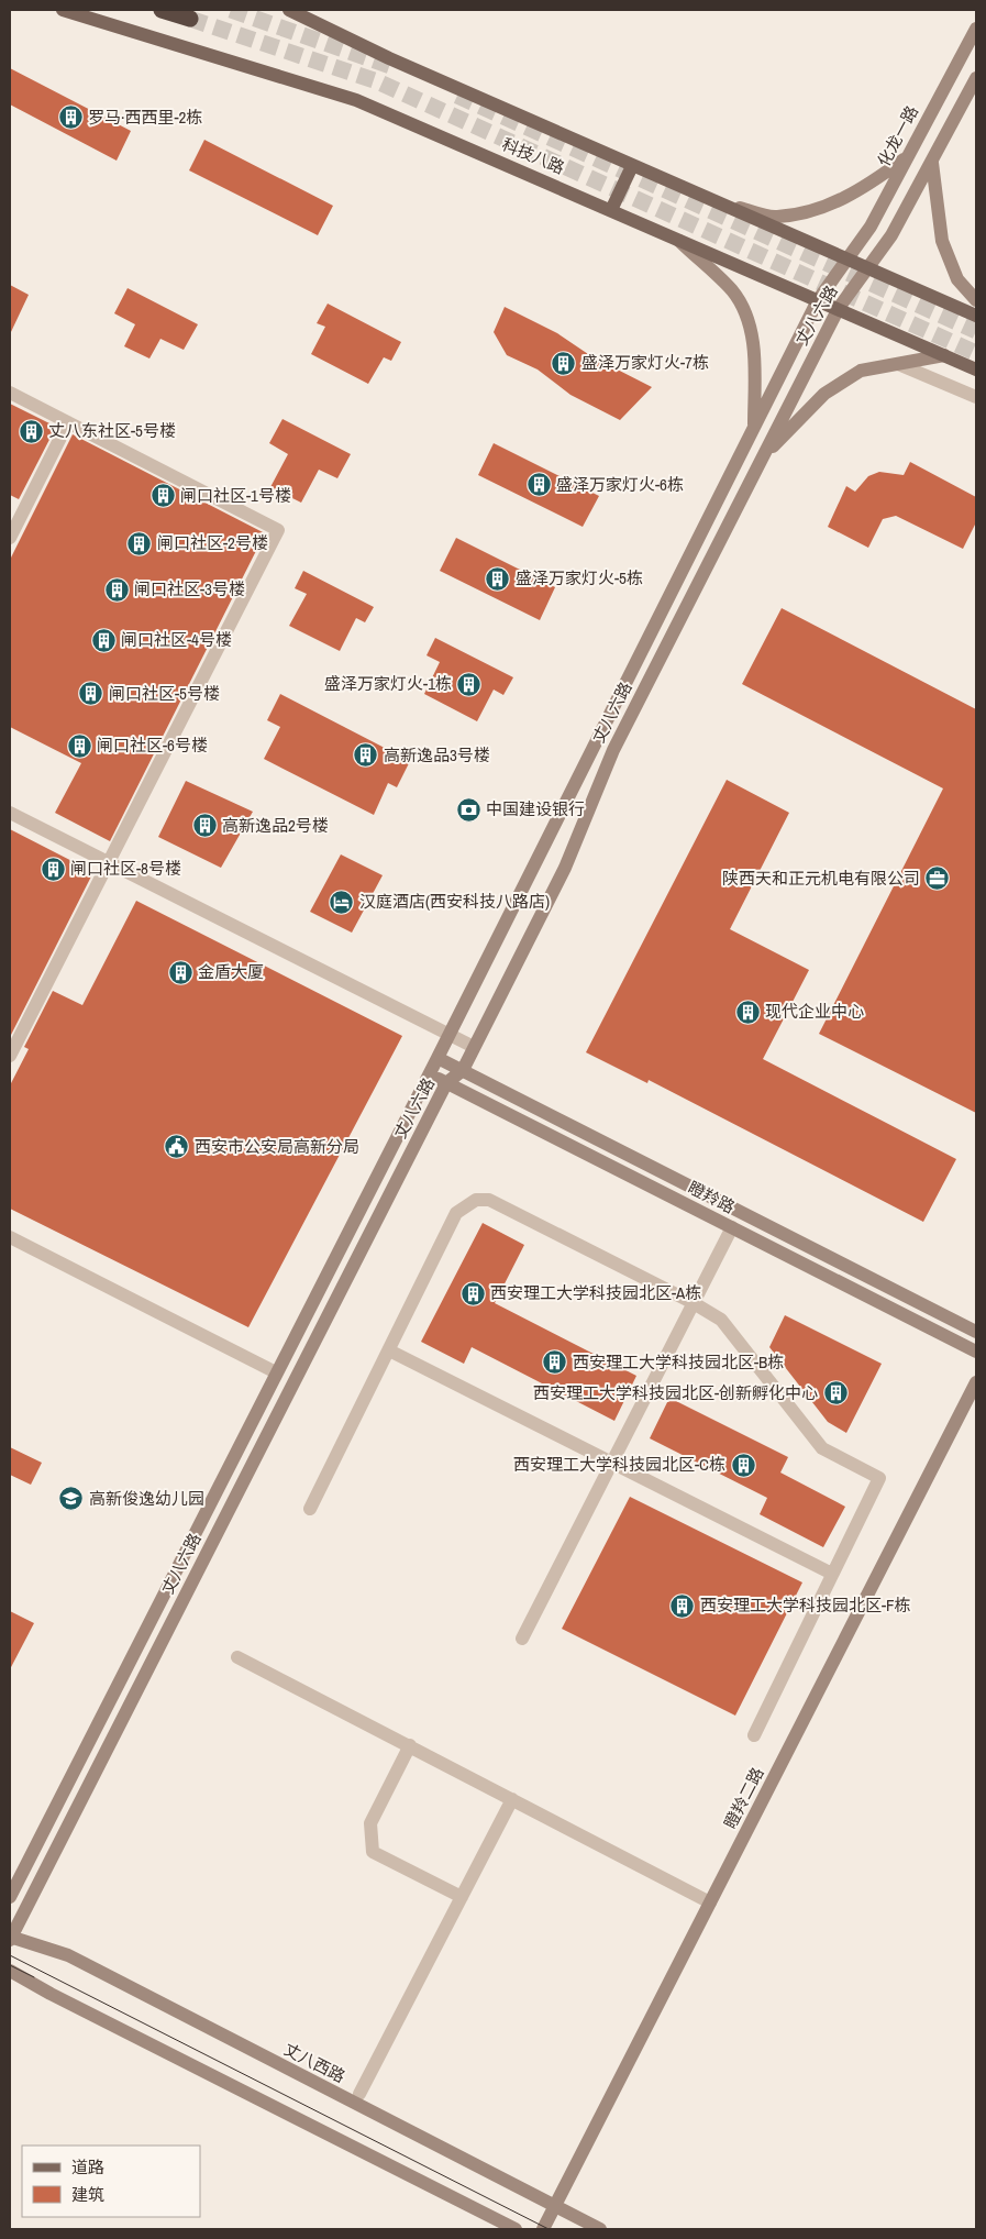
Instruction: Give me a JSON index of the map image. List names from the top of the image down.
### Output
{
  "streets": {
    "main road": [
      "化龙一路",
      "科技八路",
      "丈八六路",
      "瞪羚路",
      "瞪羚二路",
      "丈八西路"
    ]
  },
  "crossings": [
    ["化龙一路", "科技八路"],
    ["化龙一路", "丈八六路"],
    ["科技八路", "丈八六路"],
    ["丈八六路", "瞪羚路"],
    ["丈八六路", "丈八西路"],
    ["瞪羚二路", "丈八西路"]
  ],
  "places": {
    "building": [
      "罗马·西西里-2栋",
      "盛泽万家灯火-7栋",
      "丈八东社区-5号楼",
      "盛泽万家灯火-6栋",
      "闸口社区-1号楼",
      "闸口社区-2号楼",
      "盛泽万家灯火-5栋",
      "闸口社区-3号楼",
      "闸口社区-4号楼",
      "盛泽万家灯火-1栋",
      "闸口社区-5号楼",
      "闸口社区-6号楼",
      "高新逸品3号楼",
      "高新逸品2号楼",
      "闸口社区-8号楼",
      "金盾大厦",
      "现代企业中心",
      "西安理工大学科技园北区-A栋",
      "西安理工大学科技园北区-B栋",
      "西安理工大学科技园北区-创新孵化中心",
      "西安理工大学科技园北区-C栋",
      "西安理工大学科技园北区-F栋"
    ],
    "bank": ["中国建设银行"],
    "office": ["陕西天和正元机电有限公司"],
    "hotel": ["汉庭酒店(西安科技八路店)"],
    "public building": ["西安市公安局高新分局"],
    "school or university": ["高新俊逸幼儿园"]
  },
  "legend": ["道路", "建筑"]
}
